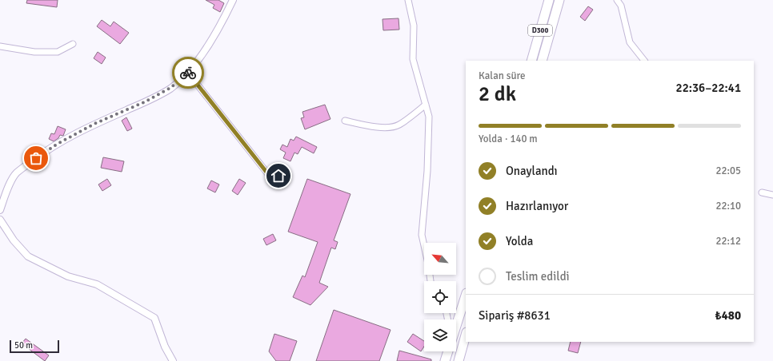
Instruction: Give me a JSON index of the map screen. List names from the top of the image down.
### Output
{
  "streets": {
    "highway": ["D300"]
  },
  "scale_bar": "50 m",
  "north": "top left",
  "page": {
    "heading": ["2 dk", "Kalan süre", "22:36–22:41"],
    "panel": ["Sipariş #8631", "₺480"],
    "bar": "Yolda · 140 m",
    "list": [
      ["Onaylandı", "22:05"],
      ["Hazırlanıyor", "22:10"],
      ["Yolda", "22:12"],
      "Teslim edildi"
    ],
    "scale": "50 m"
  }
}
